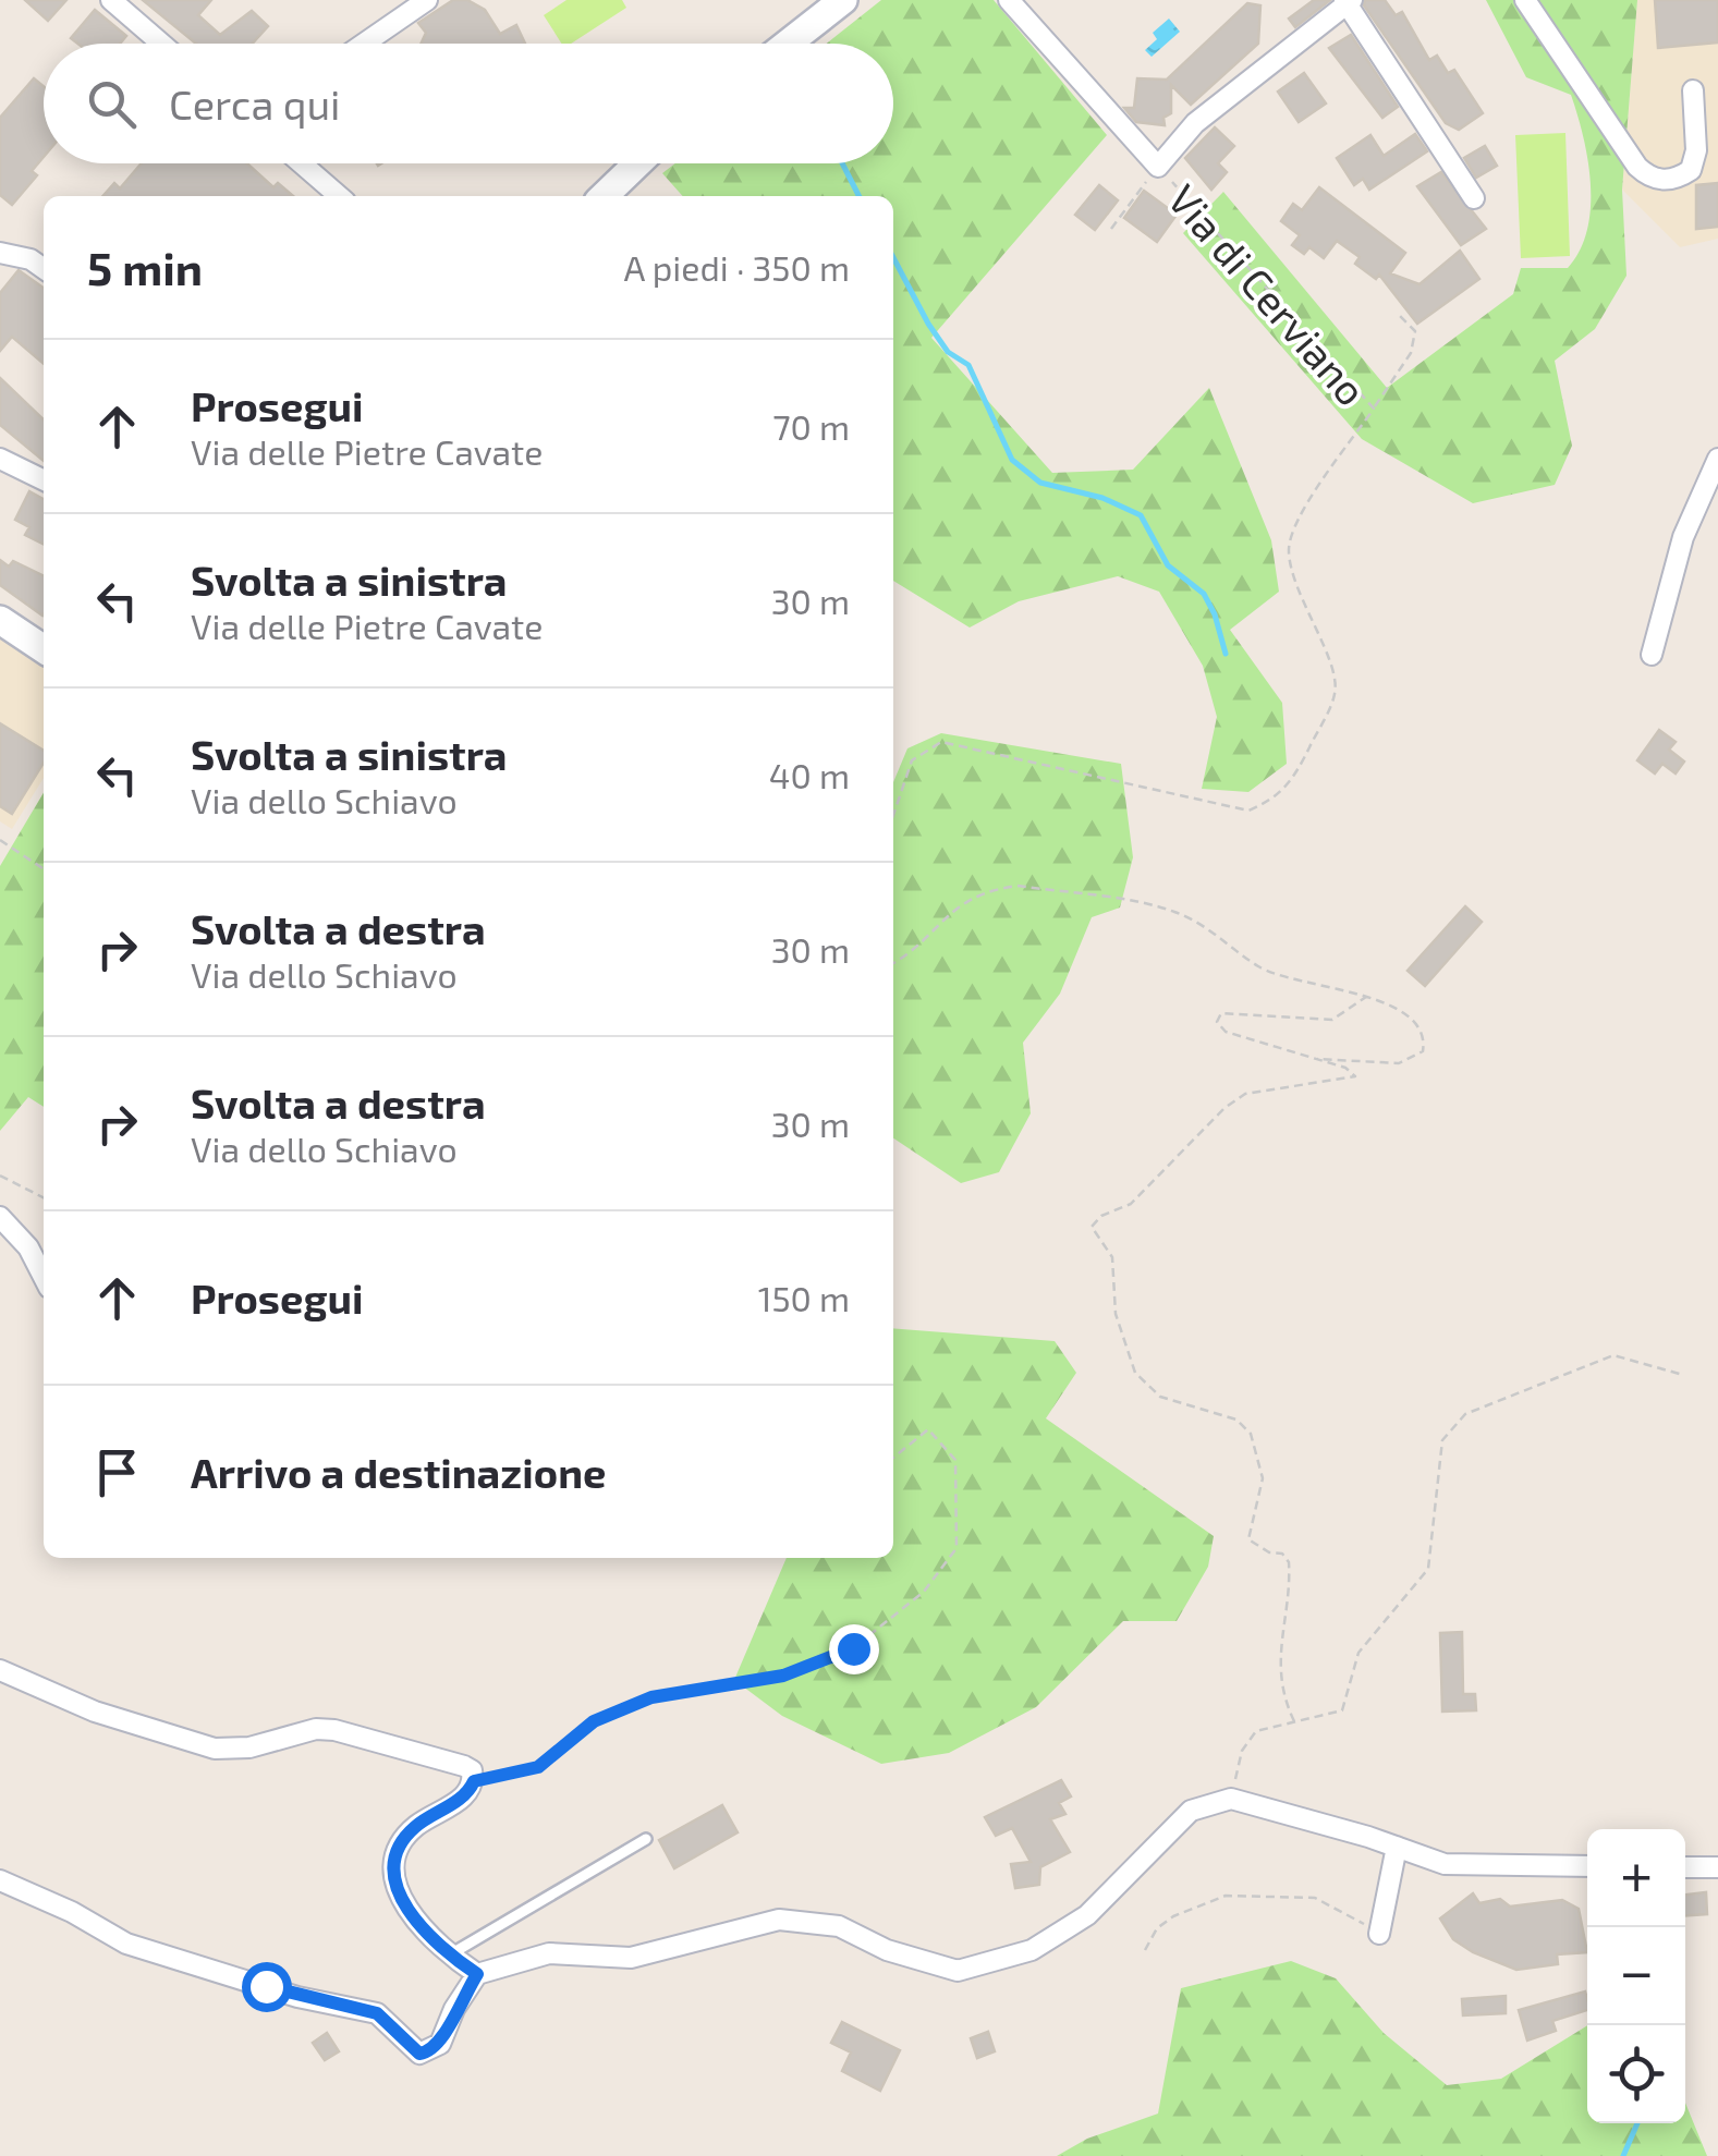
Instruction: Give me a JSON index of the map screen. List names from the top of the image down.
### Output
{
  "streets": {
    "street": ["Via di Cerviano"]
  },
  "page": {
    "search": "Cerca qui",
    "heading": ["5 min", "A piedi · 350 m"],
    "list": [
      ["Prosegui", "Via delle Pietre Cavate", "70 m"],
      ["Svolta a sinistra", "Via delle Pietre Cavate", "30 m"],
      ["Svolta a sinistra", "Via dello Schiavo", "40 m"],
      ["Svolta a destra", "Via dello Schiavo", "30 m"],
      ["Svolta a destra", "Via dello Schiavo", "30 m"],
      ["Prosegui", "150 m"],
      "Arrivo a destinazione"
    ],
    "map_buttons": ["+", "−"]
  }
}
